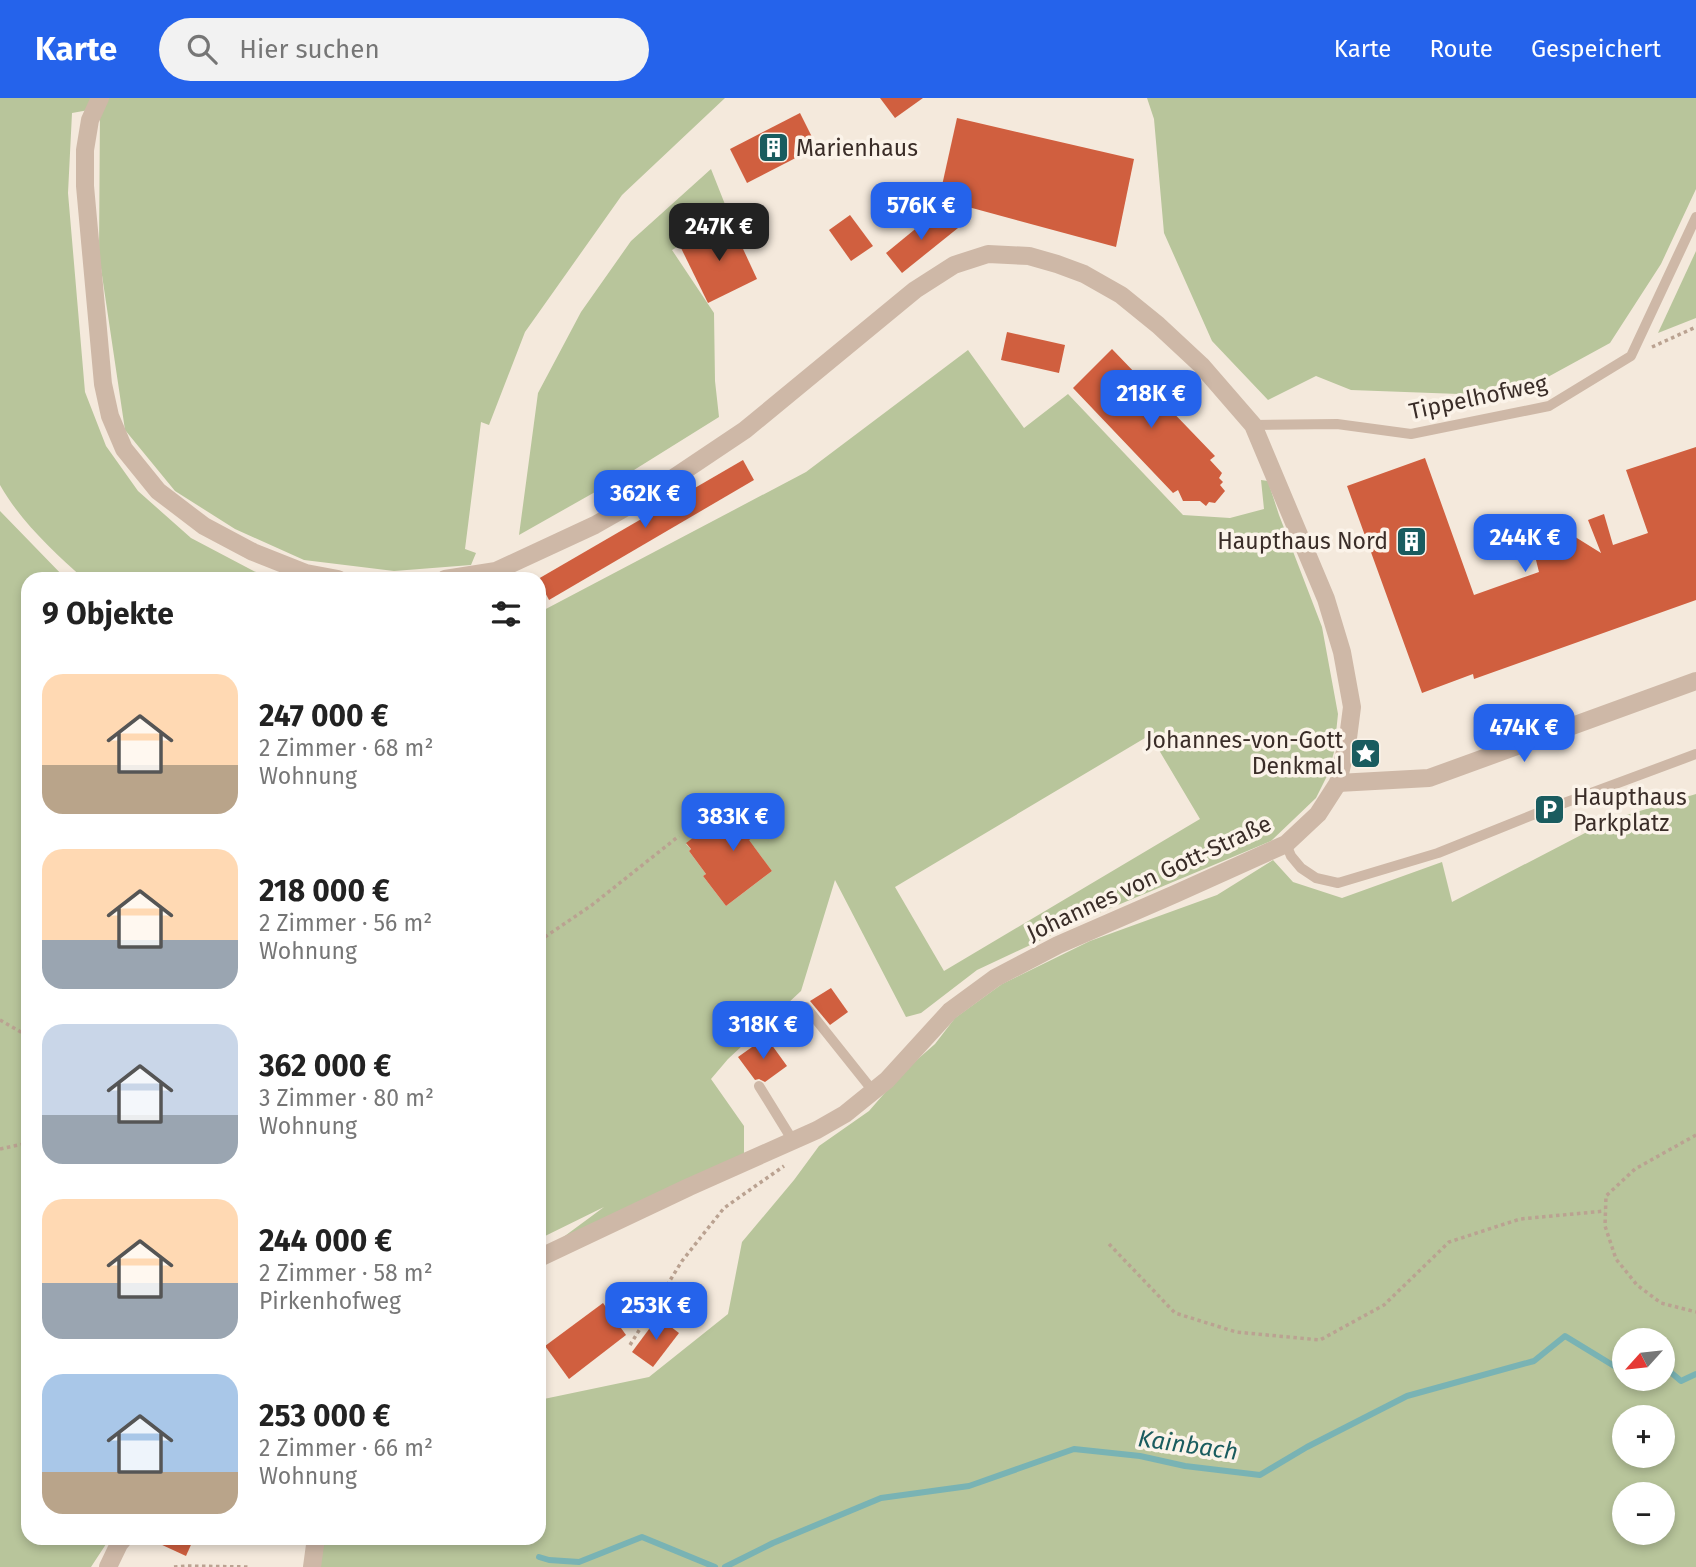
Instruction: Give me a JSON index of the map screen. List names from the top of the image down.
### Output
{
  "streets": {
    "street": ["Johannes von Gott-Straße"],
    "lane": ["Tippelhofweg"]
  },
  "crossings": [
    ["Tippelhofweg", "Johannes von Gott-Straße"]
  ],
  "water": ["Kainbach"],
  "places": {
    "building": ["Marienhaus", "Haupthaus Nord"],
    "place": ["Johannes-von-Gott Denkmal"],
    "parking": ["Haupthaus Parkplatz"]
  },
  "north": "bottom left",
  "page": {
    "header": "Karte",
    "search": "Hier suchen",
    "nav": ["Karte", "Route", "Gespeichert"],
    "price": [
      "576K €",
      "247K €",
      "218K €",
      "362K €",
      "244K €",
      "474K €",
      "383K €",
      "318K €",
      "253K €"
    ],
    "heading": "9 Objekte",
    "list": [
      {
        "name": "247 000 €",
        "note": "2 Zimmer · 68 m² · Wohnung"
      },
      {
        "name": "218 000 €",
        "note": "2 Zimmer · 56 m² · Wohnung"
      },
      {
        "name": "362 000 €",
        "note": "3 Zimmer · 80 m² · Wohnung"
      },
      {
        "name": "244 000 €",
        "note": "2 Zimmer · 58 m² · Pirkenhofweg"
      },
      {
        "name": "253 000 €",
        "note": "2 Zimmer · 66 m² · Wohnung"
      }
    ],
    "map_buttons": ["+", "−"]
  }
}
